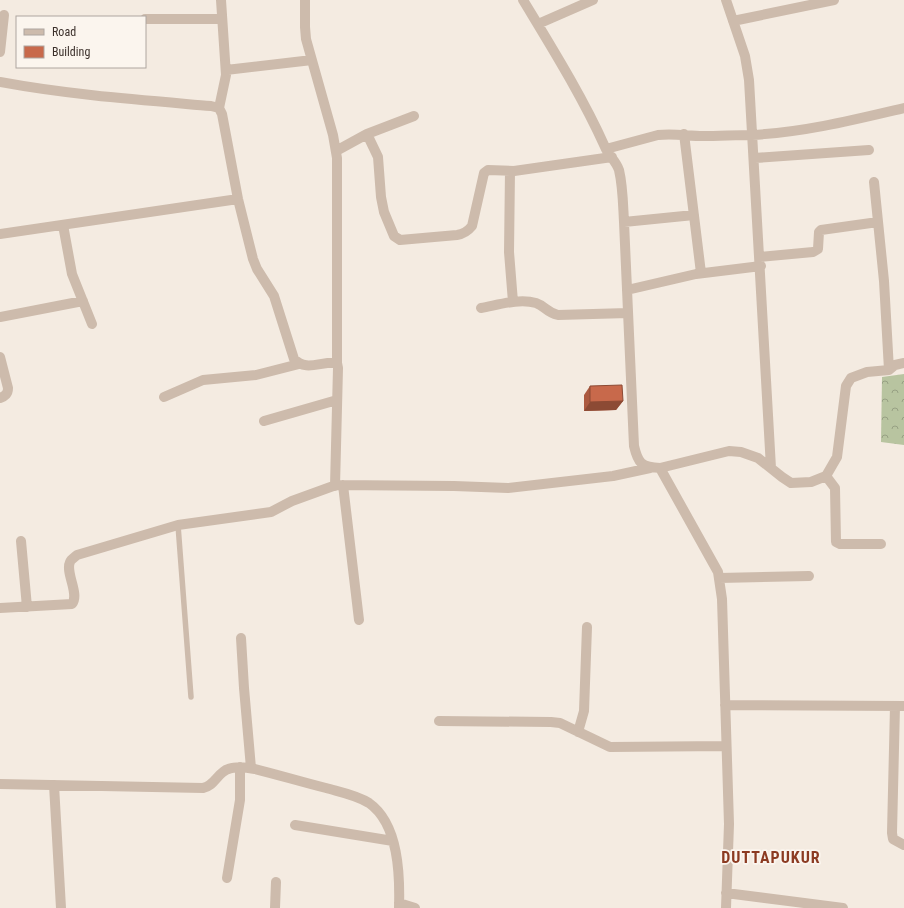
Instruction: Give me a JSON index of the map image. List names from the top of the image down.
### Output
{
  "districts": ["DUTTAPUKUR"],
  "legend": ["Road", "Building"]
}
